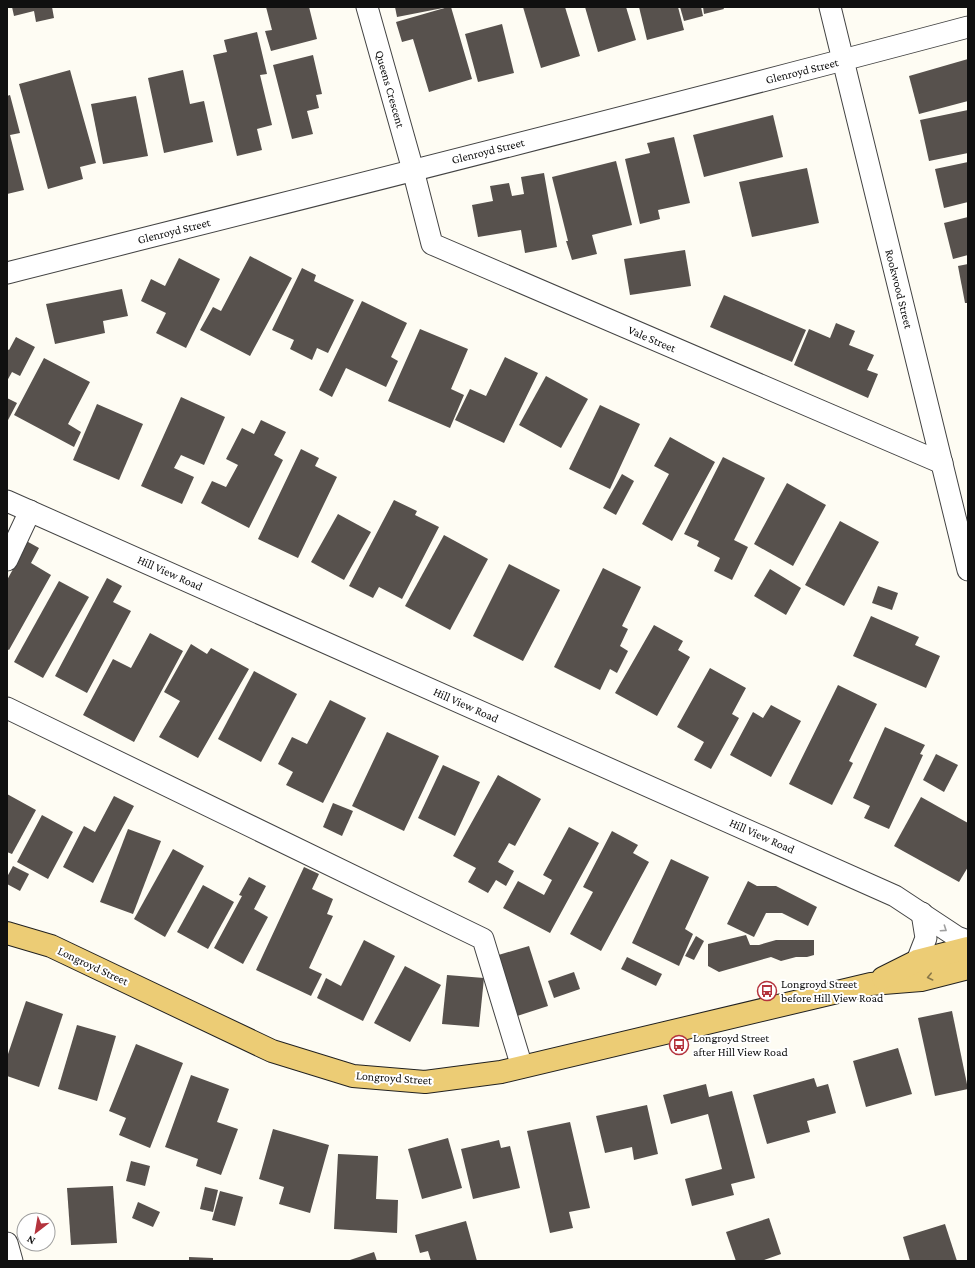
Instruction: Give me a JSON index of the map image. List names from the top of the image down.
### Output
{
  "streets": {
    "main road": ["Longroyd Street"],
    "street": [
      "Glenroyd Street",
      "Queens Crescent",
      "Rookwood Street",
      "Vale Street",
      "Hill View Road"
    ]
  },
  "crossings": [
    ["Glenroyd Street", "Queens Crescent"],
    ["Glenroyd Street", "Rookwood Street"],
    ["Glenroyd Street", "Vale Street"],
    ["Queens Crescent", "Vale Street"],
    ["Rookwood Street", "Vale Street"]
  ],
  "places": {
    "bus stop": ["Longroyd Street before Hill View Road", "Longroyd Street after Hill View Road"]
  },
  "north": "bottom left"
}
